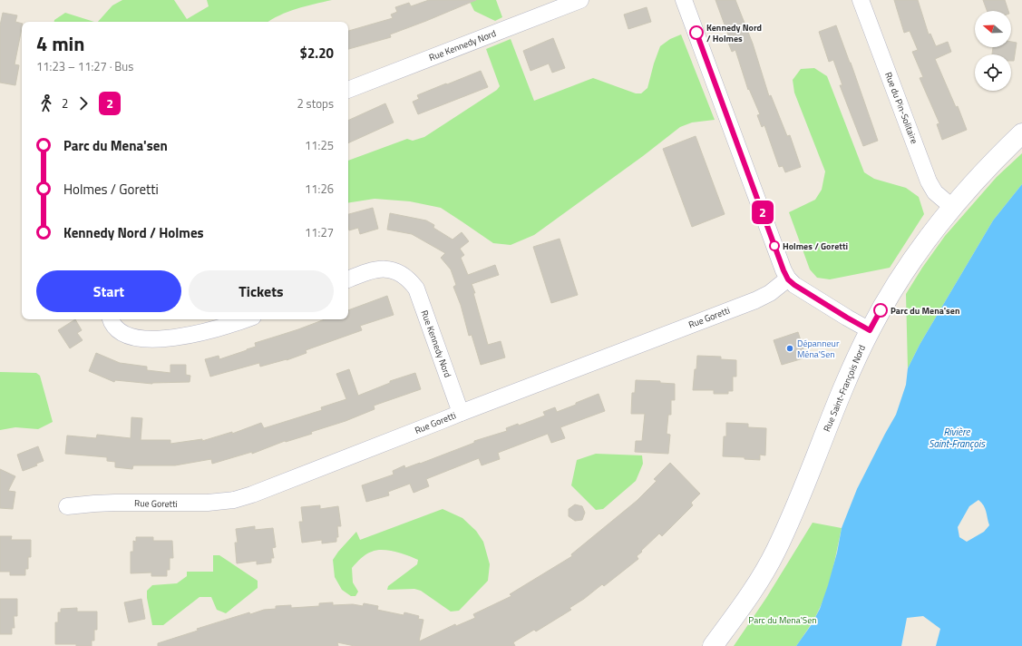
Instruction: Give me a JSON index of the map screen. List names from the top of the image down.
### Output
{
  "streets": {
    "street": [
      "Rue Kennedy Nord",
      "Rue du Pin-Solitaire",
      "Rue Goretti",
      "Rue Saint-François Nord"
    ]
  },
  "crossings": [
    ["Rue Kennedy Nord", "Rue Goretti"],
    ["Rue du Pin-Solitaire", "Rue Saint-François Nord"]
  ],
  "water": ["Rivière Saint-François"],
  "parks": ["Parc du Mena'Sen"],
  "places": [
    "Kennedy Nord / Holmes",
    "Holmes / Goretti",
    "Parc du Mena'sen",
    "Dépanneur Ména'Sen"
  ],
  "lines": ["bus line 2"],
  "north": "left",
  "page": {
    "on_map": "2",
    "heading": ["4 min", "11:23 – 11:27 · Bus", "$2.20"],
    "legs": ["2", "2", "2 stops"],
    "list": [
      {
        "name": "Parc du Mena'sen",
        "value": "11:25"
      },
      {
        "name": "Holmes / Goretti",
        "value": "11:26"
      },
      {
        "name": "Kennedy Nord / Holmes",
        "value": "11:27"
      }
    ],
    "buttons": ["Start", "Tickets"]
  }
}
